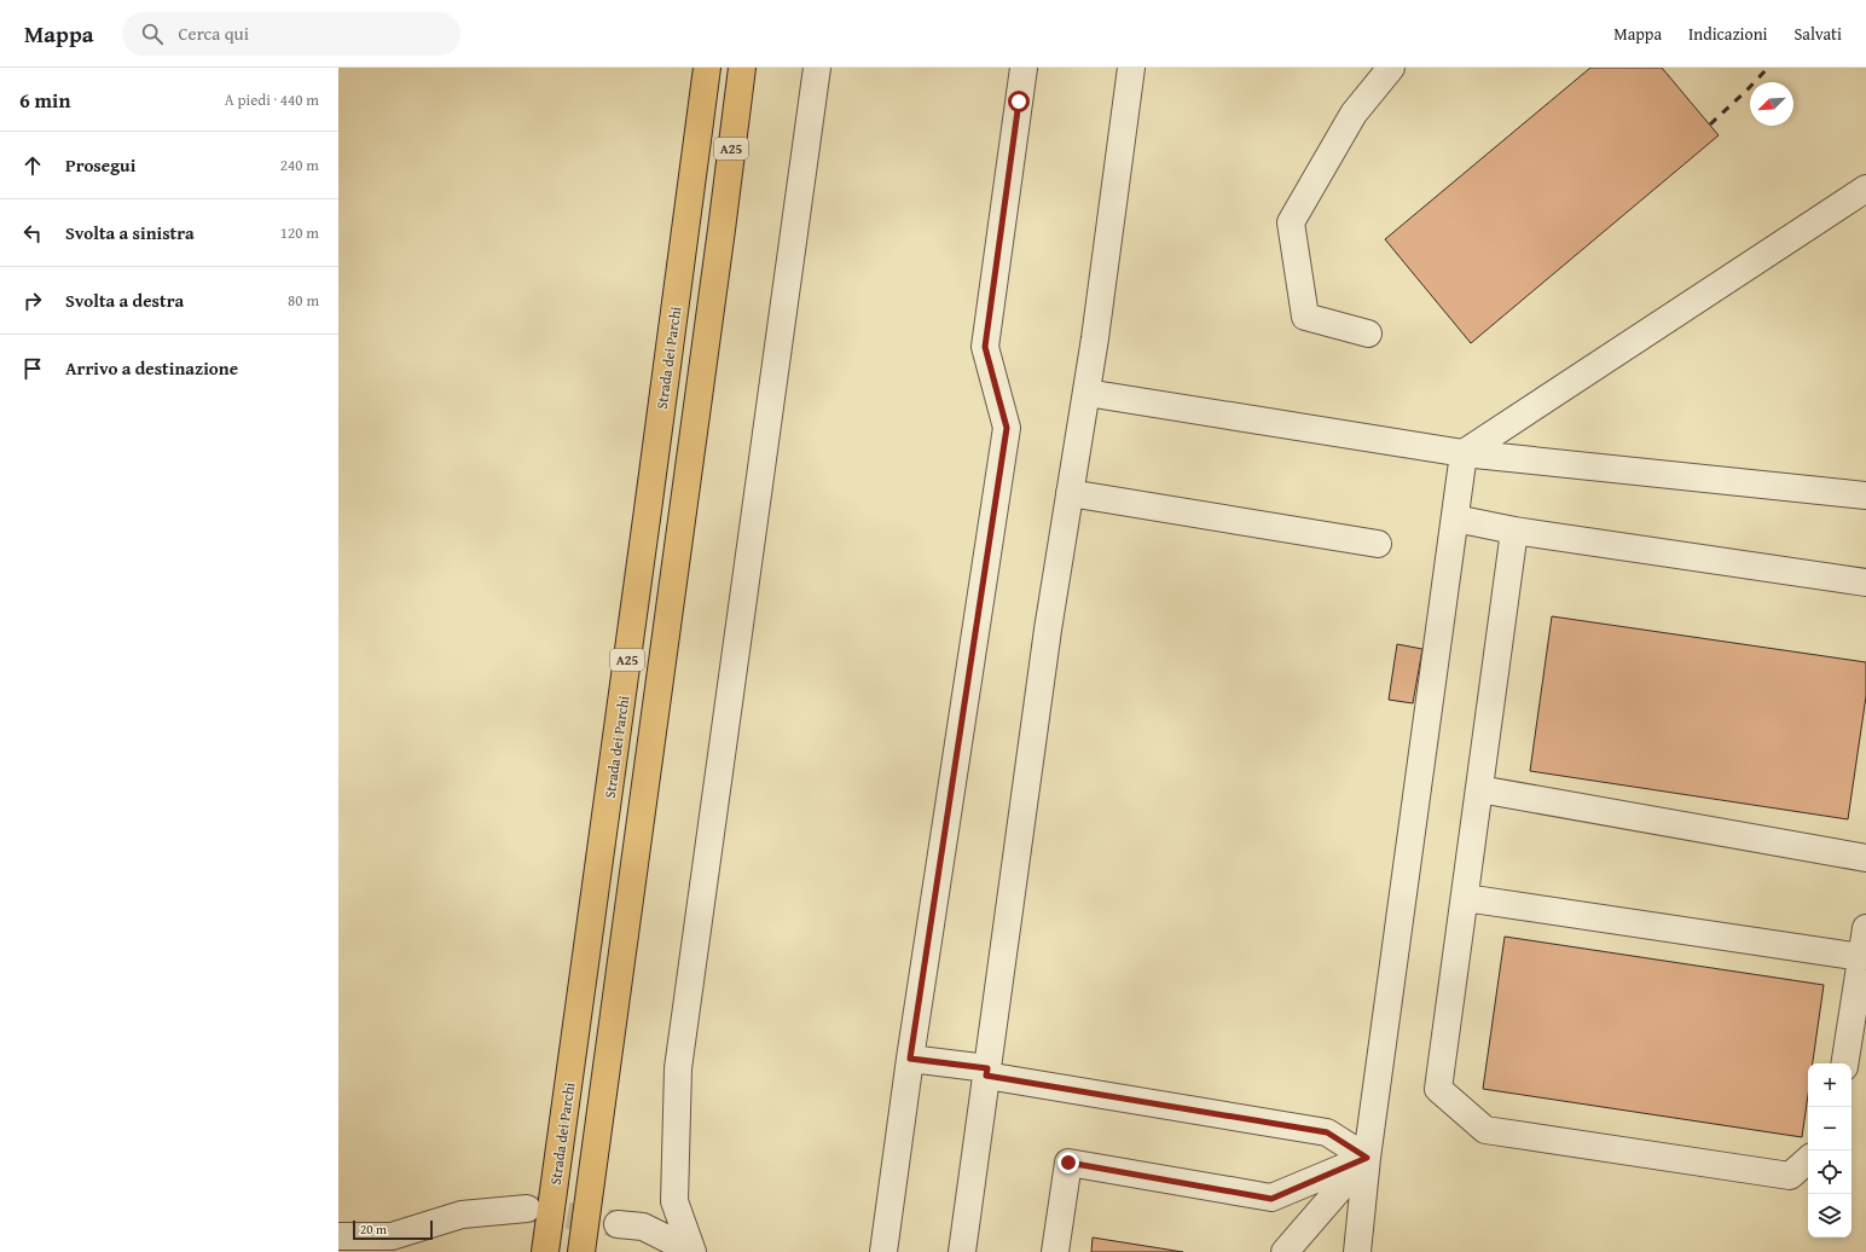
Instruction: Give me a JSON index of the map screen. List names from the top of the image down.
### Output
{
  "streets": {
    "highway": ["A25", "Strada dei Parchi"]
  },
  "scale_bar": "20 m",
  "north": "bottom left",
  "page": {
    "header": "Mappa",
    "search": "Cerca qui",
    "nav": ["Mappa", "Indicazioni", "Salvati"],
    "heading": ["6 min", "A piedi · 440 m"],
    "list": [
      ["Prosegui", "240 m"],
      ["Svolta a sinistra", "120 m"],
      ["Svolta a destra", "80 m"],
      "Arrivo a destinazione"
    ],
    "map_buttons": ["+", "−"],
    "scale": "20 m"
  }
}
